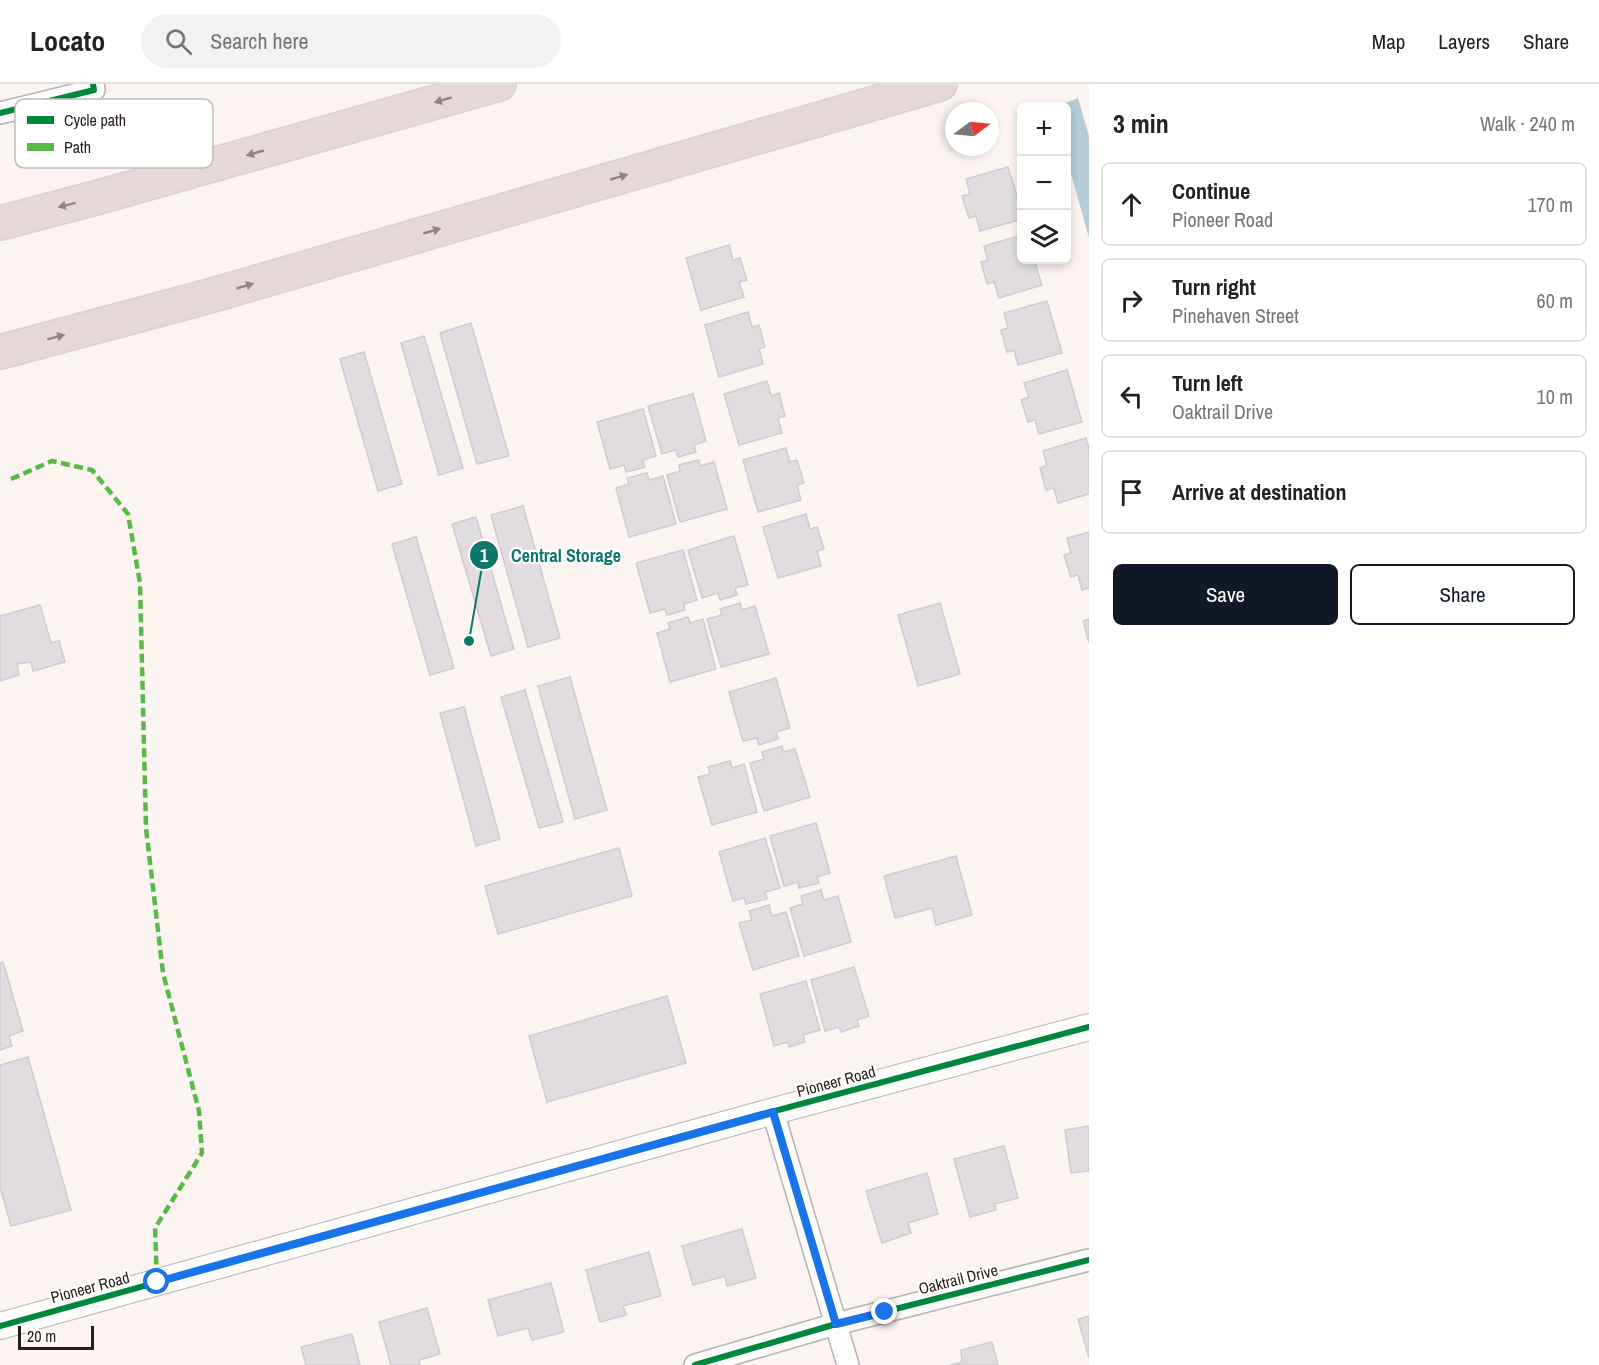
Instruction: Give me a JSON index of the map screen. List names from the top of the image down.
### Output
{
  "streets": {
    "street": ["Pioneer Road", "Oaktrail Drive"]
  },
  "places": ["Central Storage"],
  "legend": ["Cycle path", "Path"],
  "scale_bar": "20 m",
  "north": "right",
  "page": {
    "header": "Locato",
    "search": "Search here",
    "nav": ["Map", "Layers", "Share"],
    "heading": ["3 min", "Walk · 240 m"],
    "map_buttons": ["+", "−"],
    "list": [
      ["Continue", "Pioneer Road", "170 m"],
      ["Turn right", "Pinehaven Street", "60 m"],
      ["Turn left", "Oaktrail Drive", "10 m"],
      "Arrive at destination"
    ],
    "buttons": ["Save", "Share"],
    "scale": "20 m"
  }
}
